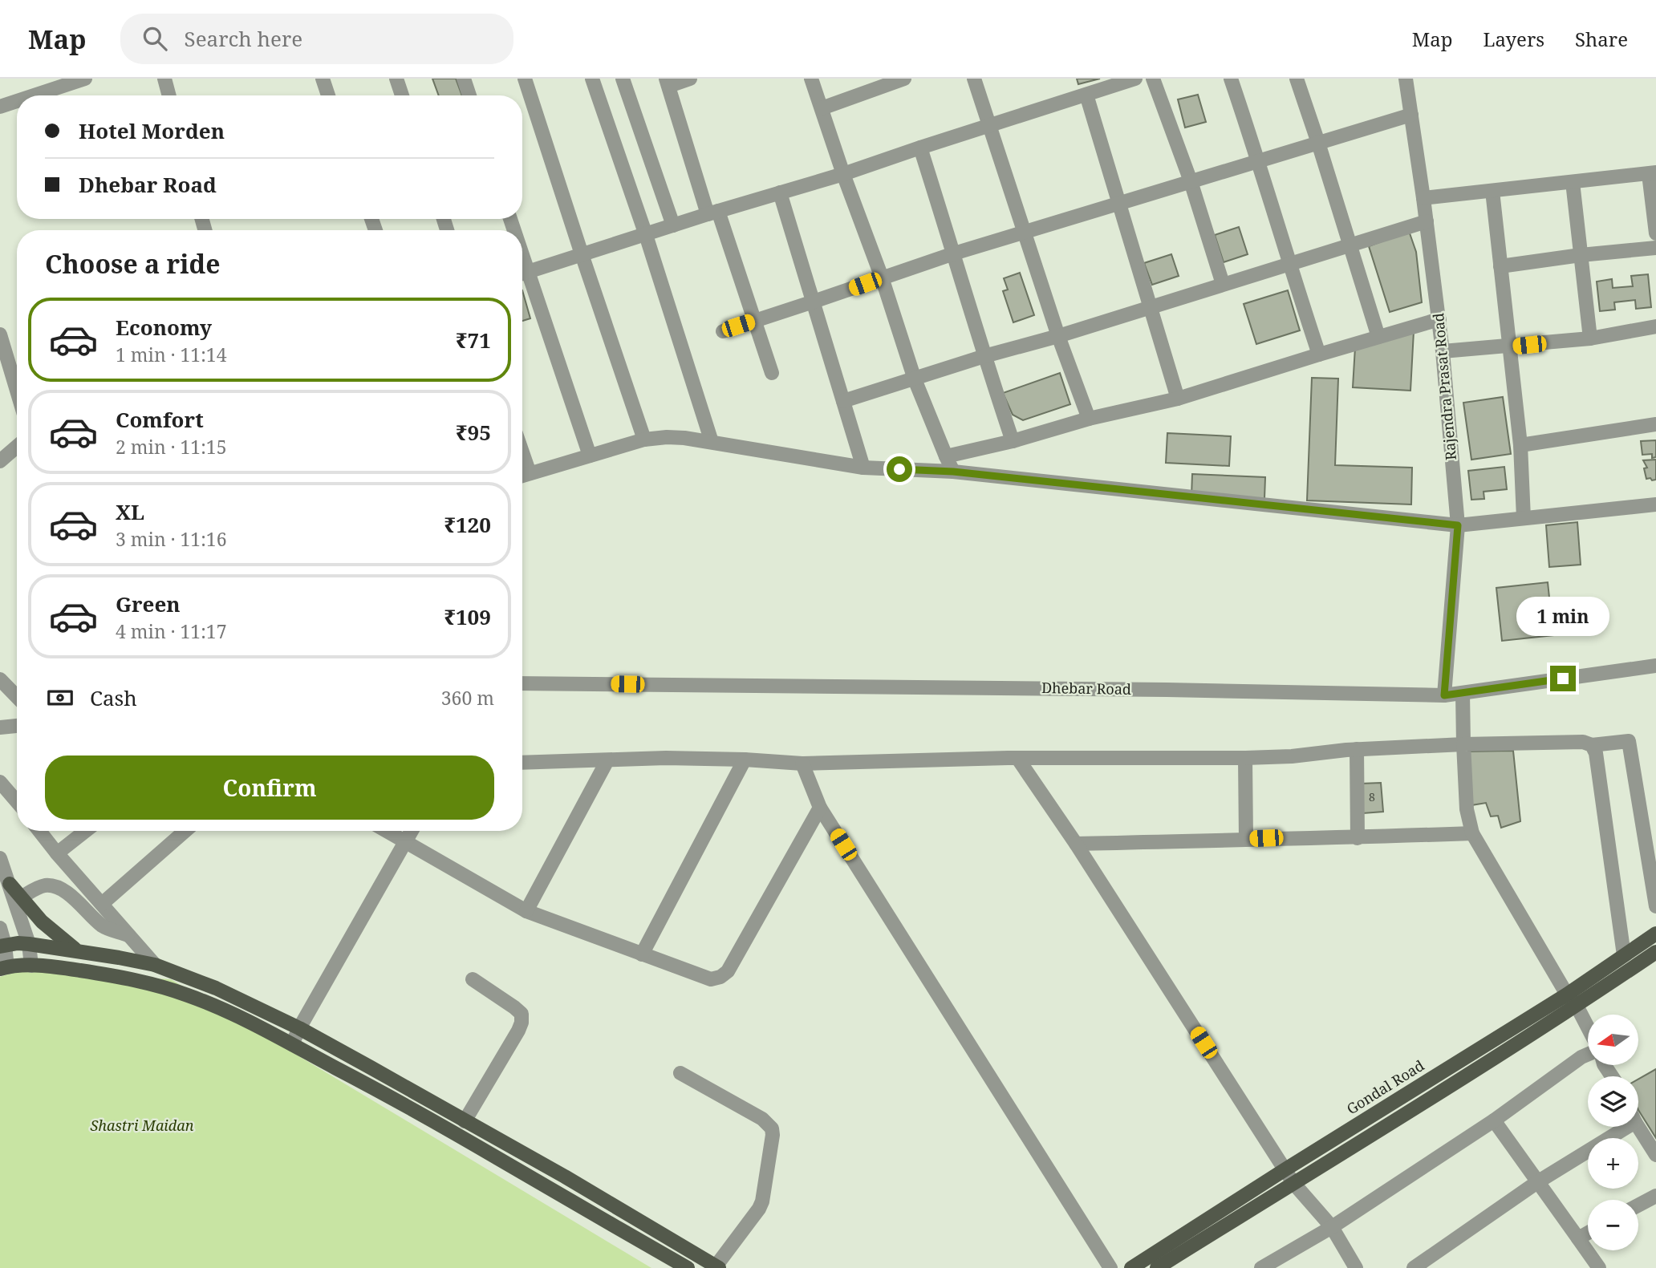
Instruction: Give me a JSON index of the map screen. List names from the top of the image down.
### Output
{
  "streets": {
    "main road": ["Gondal Road"],
    "street": ["Rajendra Prasat Road", "Dhebar Road"]
  },
  "crossings": [
    ["Rajendra Prasat Road", "Dhebar Road"]
  ],
  "parks": ["Shastri Maidan"],
  "house_numbers": ["8"],
  "north": "left",
  "page": {
    "header": "Map",
    "search": "Search here",
    "nav": ["Map", "Layers", "Share"],
    "banner": ["Hotel Morden", "Dhebar Road"],
    "heading": "Choose a ride",
    "list": [
      {
        "name": "Economy",
        "note": "1 min · 11:14",
        "value": "₹71"
      },
      {
        "name": "Comfort",
        "note": "2 min · 11:15",
        "value": "₹95"
      },
      {
        "name": "XL",
        "note": "3 min · 11:16",
        "value": "₹120"
      },
      {
        "name": "Green",
        "note": "4 min · 11:17",
        "value": "₹109"
      }
    ],
    "bubble": "1 min",
    "pay": ["Cash", "360 m"],
    "buttons": "Confirm",
    "map_buttons": ["+", "−"]
  }
}
